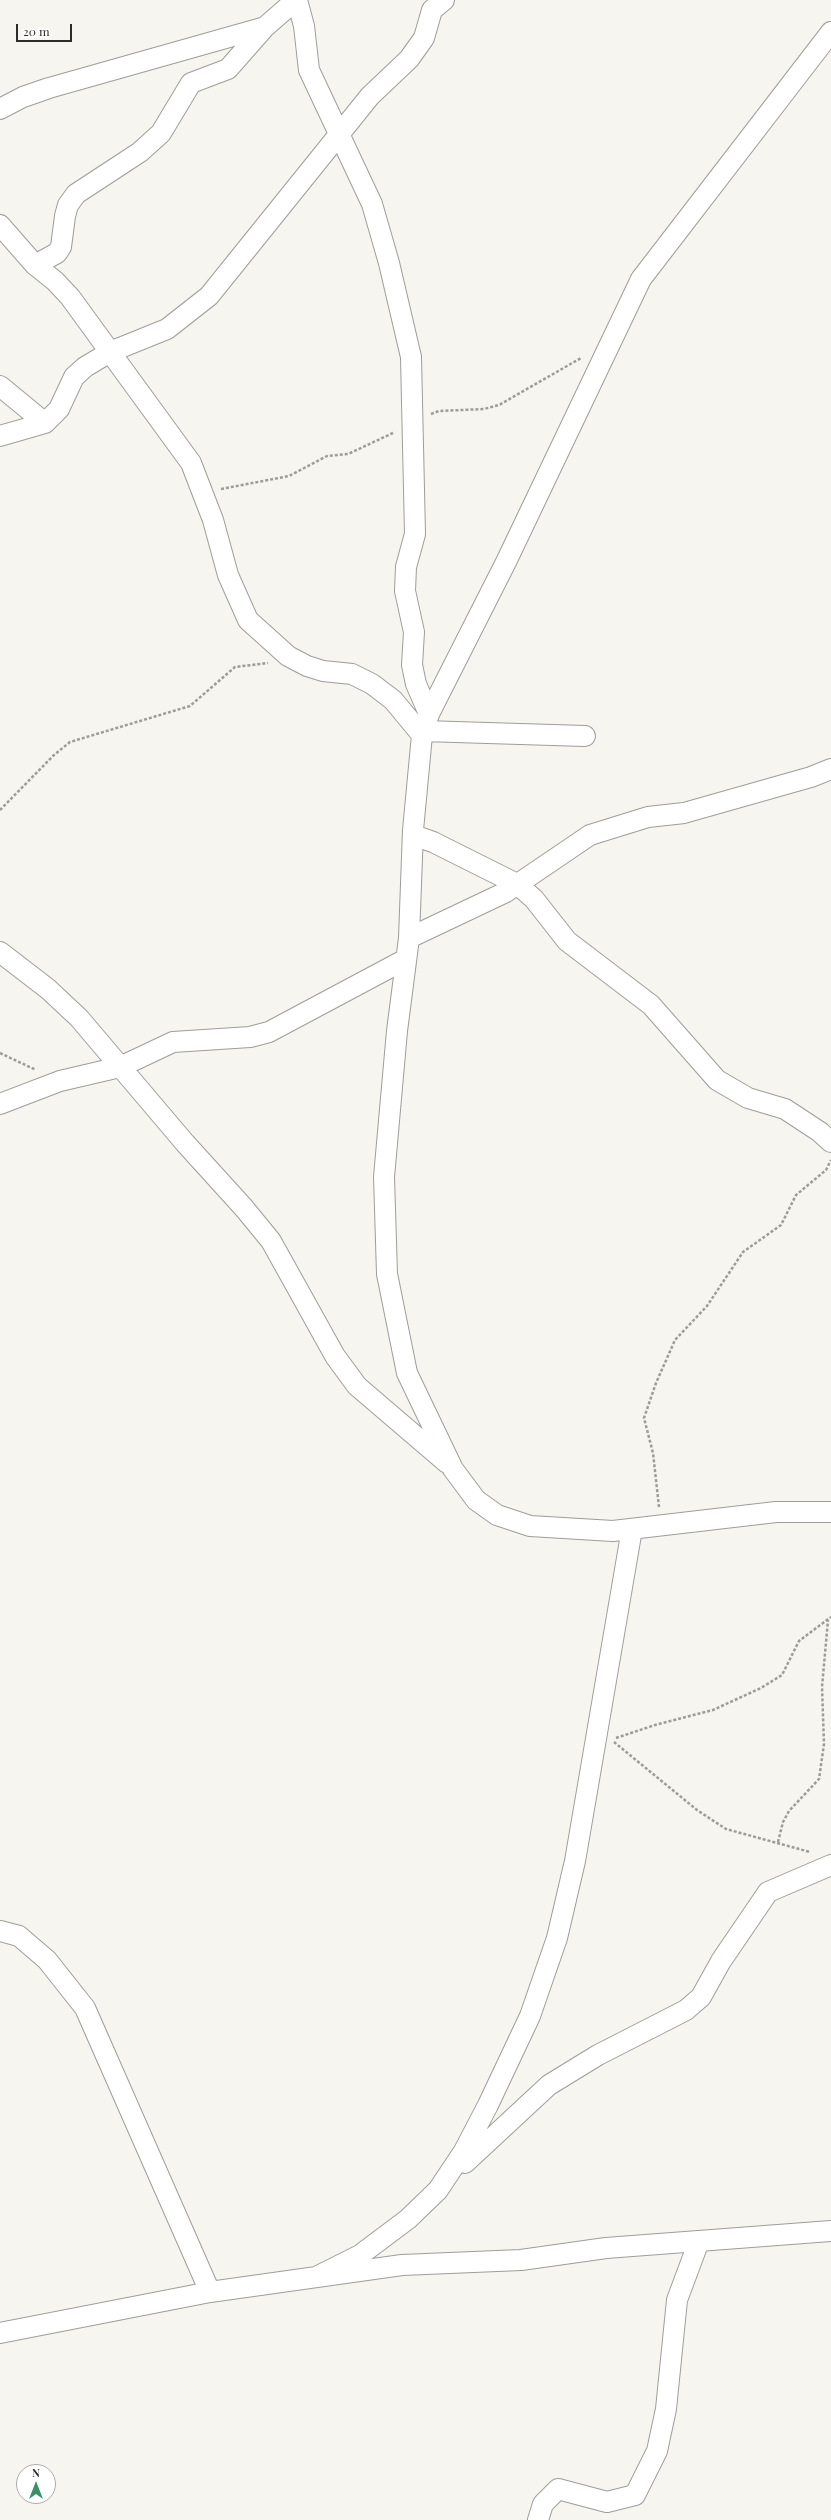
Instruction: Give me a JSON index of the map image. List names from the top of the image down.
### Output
{
  "scale_bar": "20 m",
  "north": "top"
}
